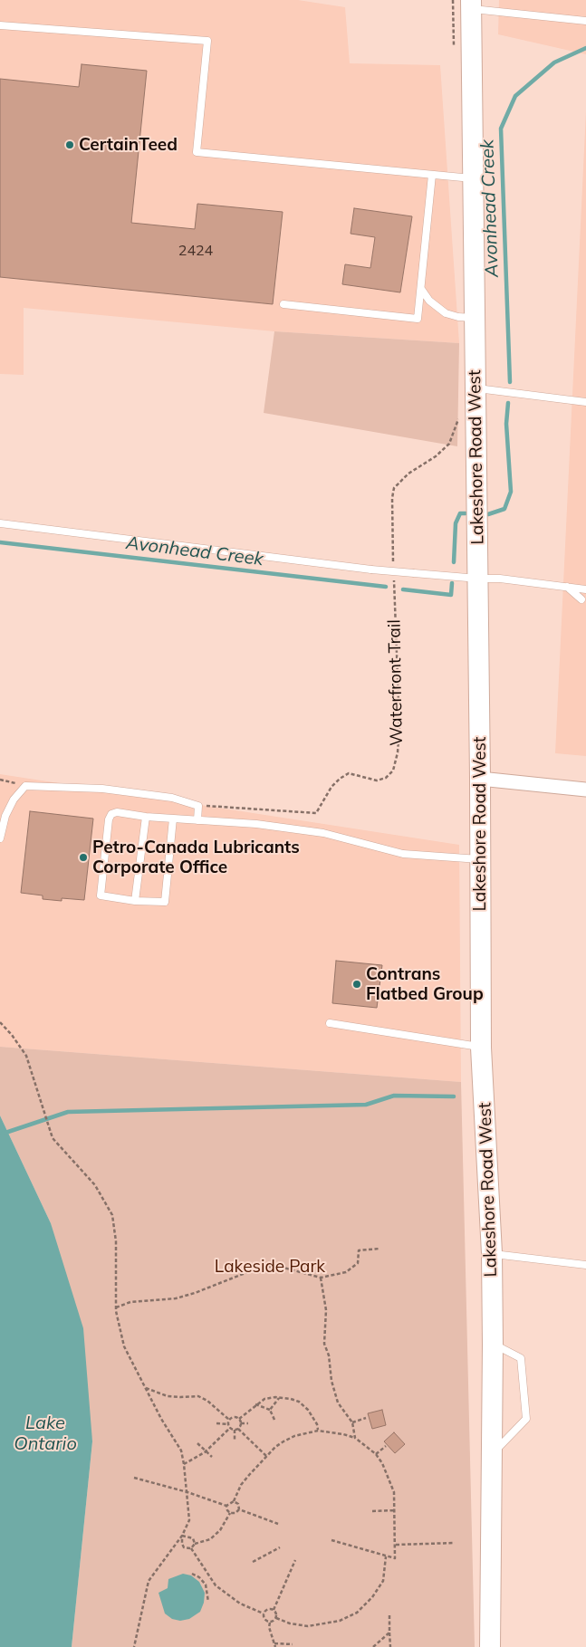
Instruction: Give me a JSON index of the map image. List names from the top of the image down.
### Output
{
  "streets": {
    "main road": ["Lakeshore Road West"],
    "path": ["Waterfront Trail"]
  },
  "water": ["Avonhead Creek", "Lake Ontario"],
  "parks": ["Lakeside Park"],
  "places": ["CertainTeed", "Petro-Canada Lubricants Corporate Office", "Contrans Flatbed Group"],
  "house_numbers": ["2424"]
}
